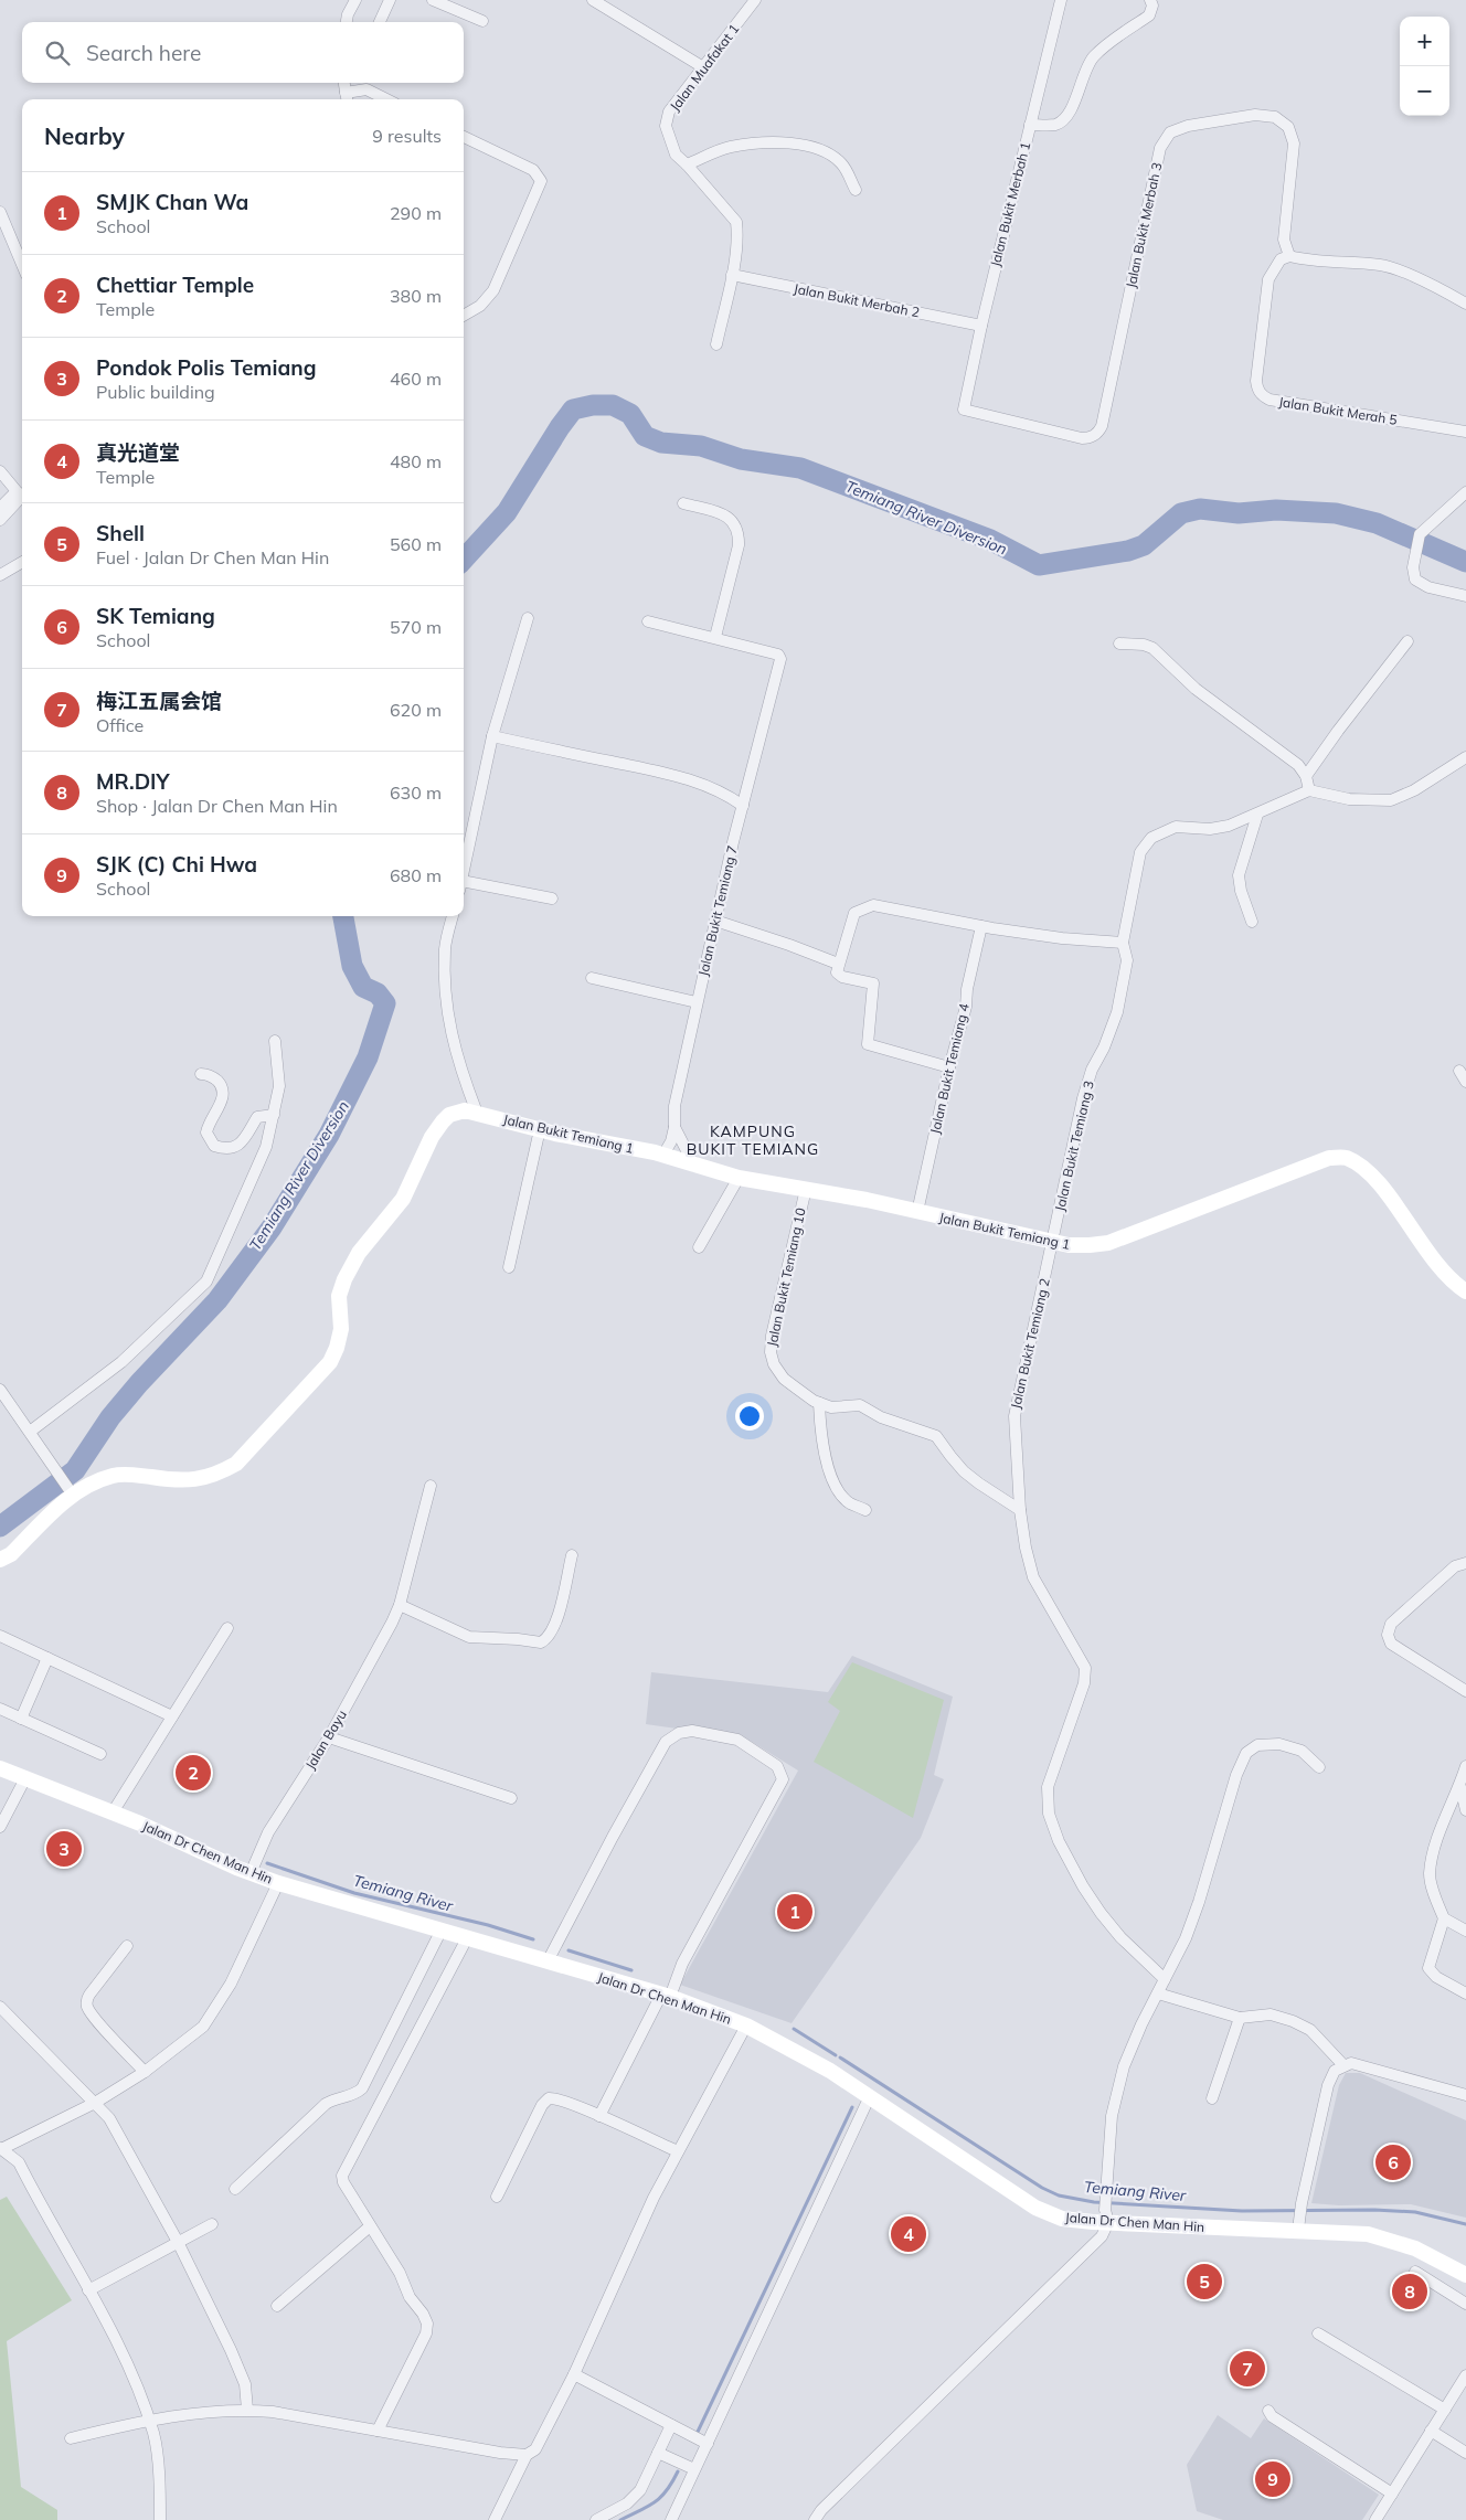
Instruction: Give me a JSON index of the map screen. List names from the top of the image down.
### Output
{
  "streets": {
    "street": [
      "Jalan Muafakat 1",
      "Jalan Bukit Merbah 1",
      "Jalan Bukit Merbah 3",
      "Jalan Bukit Merbah 2",
      "Jalan Bukit Merah 5",
      "Jalan Bukit Temiang 7",
      "Jalan Bukit Temiang 4",
      "Jalan Bukit Temiang 1",
      "Jalan Bukit Temiang 3",
      "Jalan Bukit Temiang 10",
      "Jalan Bukit Temiang 2",
      "Jalan Bayu",
      "Jalan Dr Chen Man Hin"
    ]
  },
  "crossings": [
    ["Jalan Muafakat 1", "Jalan Bukit Merbah 2"],
    ["Jalan Bukit Merbah 1", "Jalan Bukit Merbah 3"],
    ["Jalan Bukit Merbah 1", "Jalan Bukit Merbah 2"],
    ["Jalan Bukit Merbah 3", "Jalan Bukit Merah 5"],
    ["Jalan Bukit Temiang 4", "Jalan Bukit Temiang 1"],
    ["Jalan Bukit Temiang 1", "Jalan Bukit Temiang 3"],
    ["Jalan Bukit Temiang 1", "Jalan Bukit Temiang 10"],
    ["Jalan Bukit Temiang 1", "Jalan Bukit Temiang 2"],
    ["Jalan Bukit Temiang 3", "Jalan Bukit Temiang 2"],
    ["Jalan Bukit Temiang 10", "Jalan Bukit Temiang 2"],
    ["Jalan Bayu", "Jalan Dr Chen Man Hin"]
  ],
  "districts": ["KAMPUNG BUKIT TEMIANG"],
  "water": ["Temiang River Diversion", "Temiang River"],
  "page": {
    "map_buttons": ["+", "−"],
    "search": "Search here",
    "heading": ["Nearby", "9 results"],
    "list": [
      {
        "mark": "1",
        "name": "SMJK Chan Wa",
        "note": "School",
        "value": "290 m"
      },
      {
        "mark": "2",
        "name": "Chettiar Temple",
        "note": "Temple",
        "value": "380 m"
      },
      {
        "mark": "3",
        "name": "Pondok Polis Temiang",
        "note": "Public building",
        "value": "460 m"
      },
      {
        "mark": "4",
        "name": "真光道堂",
        "note": "Temple",
        "value": "480 m"
      },
      {
        "mark": "5",
        "name": "Shell",
        "note": "Fuel · Jalan Dr Chen Man Hin",
        "value": "560 m"
      },
      {
        "mark": "6",
        "name": "SK Temiang",
        "note": "School",
        "value": "570 m"
      },
      {
        "mark": "7",
        "name": "梅江五属会馆",
        "note": "Office",
        "value": "620 m"
      },
      {
        "mark": "8",
        "name": "MR.DIY",
        "note": "Shop · Jalan Dr Chen Man Hin",
        "value": "630 m"
      },
      {
        "mark": "9",
        "name": "SJK (C) Chi Hwa",
        "note": "School",
        "value": "680 m"
      }
    ],
    "pins": [
      "2",
      "3",
      "1",
      "6",
      "4",
      "5",
      "8",
      "7",
      "9"
    ]
  }
}
